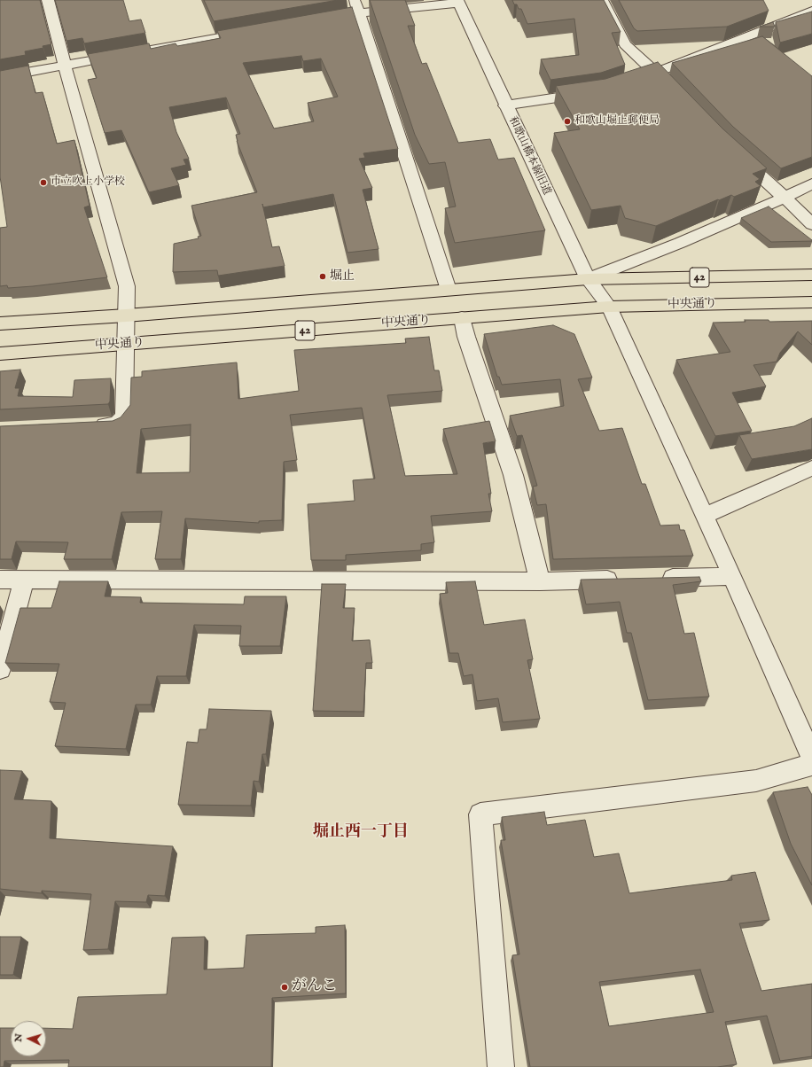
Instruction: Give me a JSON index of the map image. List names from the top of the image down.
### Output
{
  "streets": {
    "highway": ["42", "中央通り"],
    "street": ["和歌山橋本線旧道"]
  },
  "crossings": [
    ["和歌山橋本線旧道", "42"],
    ["和歌山橋本線旧道", "中央通り"]
  ],
  "districts": ["堀止西一丁目"],
  "places": [
    "和歌山堀止郵便局",
    "市立吹上小学校",
    "堀止",
    "がんこ"
  ],
  "north": "left"
}
